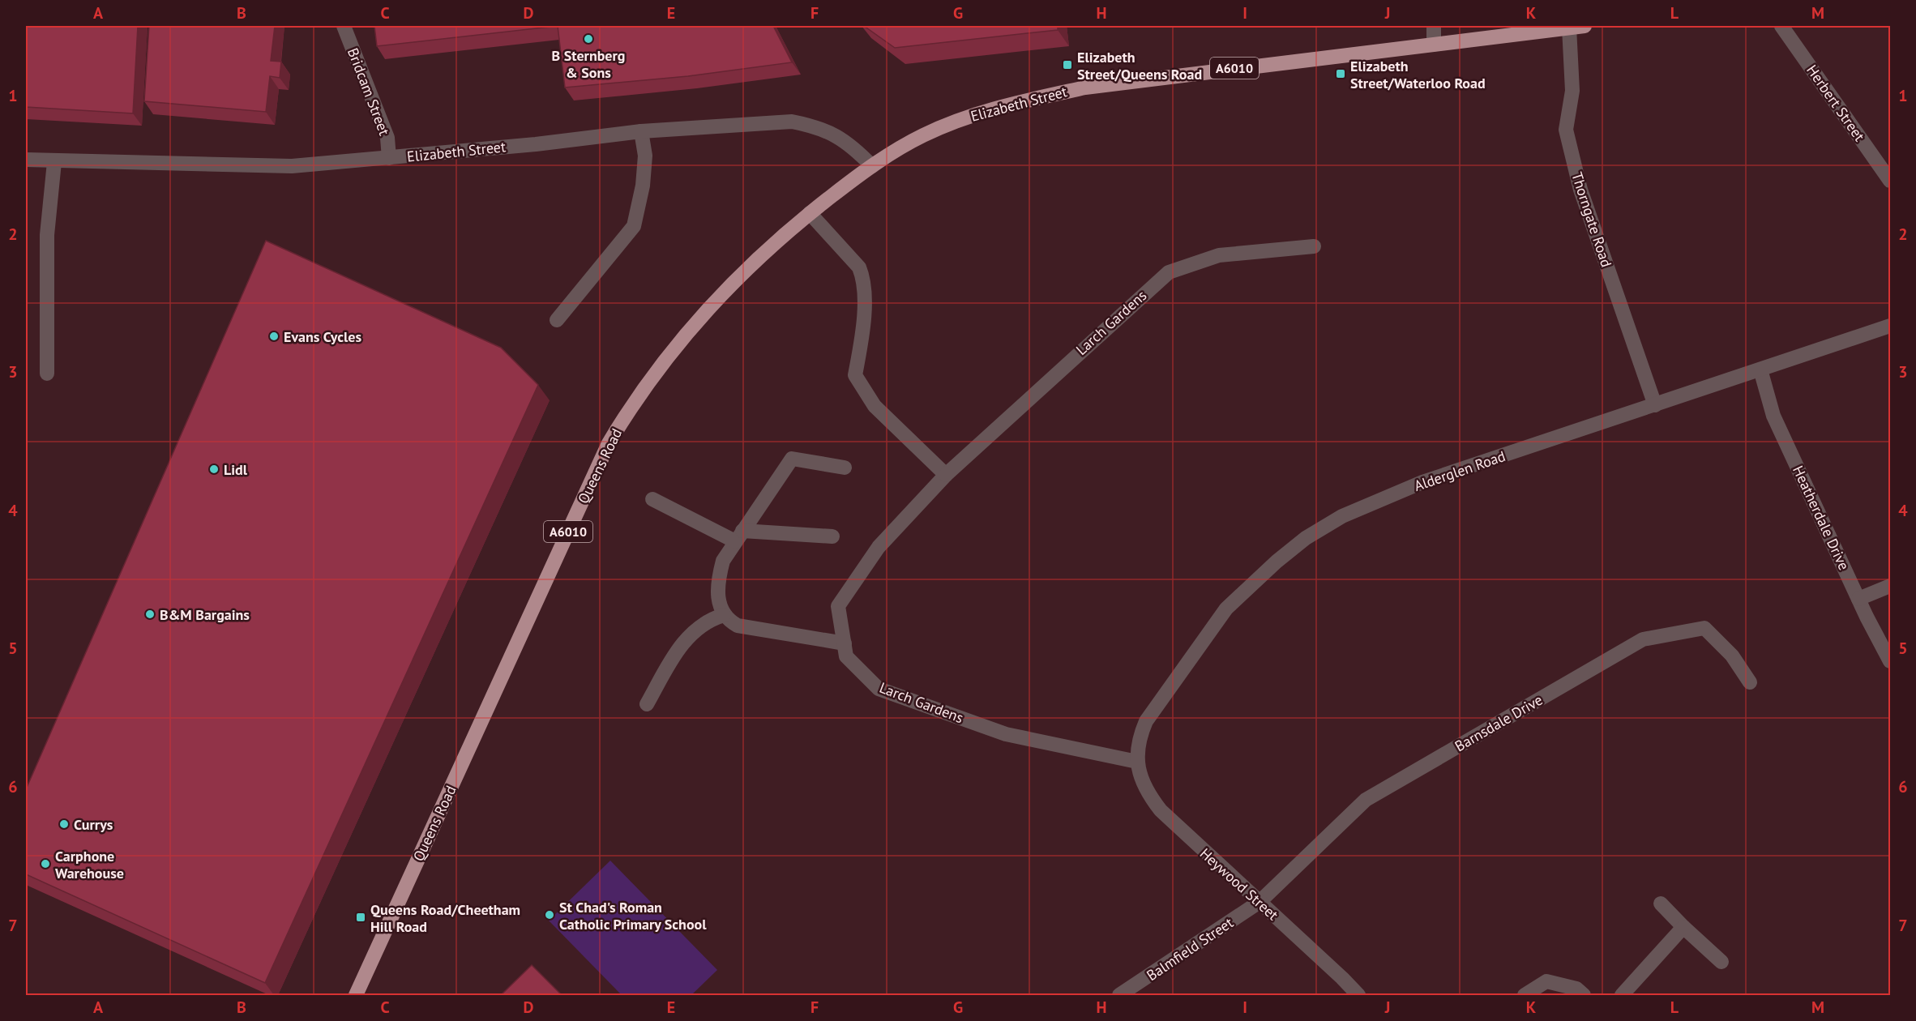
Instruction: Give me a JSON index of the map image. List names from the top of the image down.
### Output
{
  "streets": {
    "highway": ["A6010", "Elizabeth Street", "Queens Road"],
    "street": [
      "Bridcam Street",
      "Herbert Street",
      "Thorngate Road",
      "Larch Gardens",
      "Alderglen Road",
      "Heatherdale Drive",
      "Barnsdale Drive",
      "Heywood Street",
      "Balmfield Street"
    ]
  },
  "crossings": [
    ["Bridcam Street", "Elizabeth Street"],
    ["Elizabeth Street", "Thorngate Road"],
    ["Elizabeth Street", "Queens Road"],
    ["Thorngate Road", "Alderglen Road"],
    ["Larch Gardens", "Alderglen Road"],
    ["Larch Gardens", "Heywood Street"],
    ["Alderglen Road", "Heatherdale Drive"],
    ["Alderglen Road", "Heywood Street"],
    ["Barnsdale Drive", "Heywood Street"],
    ["Barnsdale Drive", "Balmfield Street"],
    ["Heywood Street", "Balmfield Street"]
  ],
  "places": {
    "other": [
      "B Sternberg & Sons",
      "Evans Cycles",
      "Lidl",
      "B&M Bargains",
      "Currys",
      "Carphone Warehouse",
      "St Chad's Roman Catholic Primary School"
    ],
    "transit": ["Elizabeth Street/Queens Road", "Elizabeth Street/Waterloo Road", "Queens Road/Cheetham Hill Road"]
  },
  "grid": {
    "columns": [
      "A",
      "B",
      "C",
      "D",
      "E",
      "F",
      "G",
      "H",
      "I",
      "J",
      "K",
      "L",
      "M"
    ],
    "rows": [
      "1",
      "2",
      "3",
      "4",
      "5",
      "6",
      "7"
    ]
  }
}
